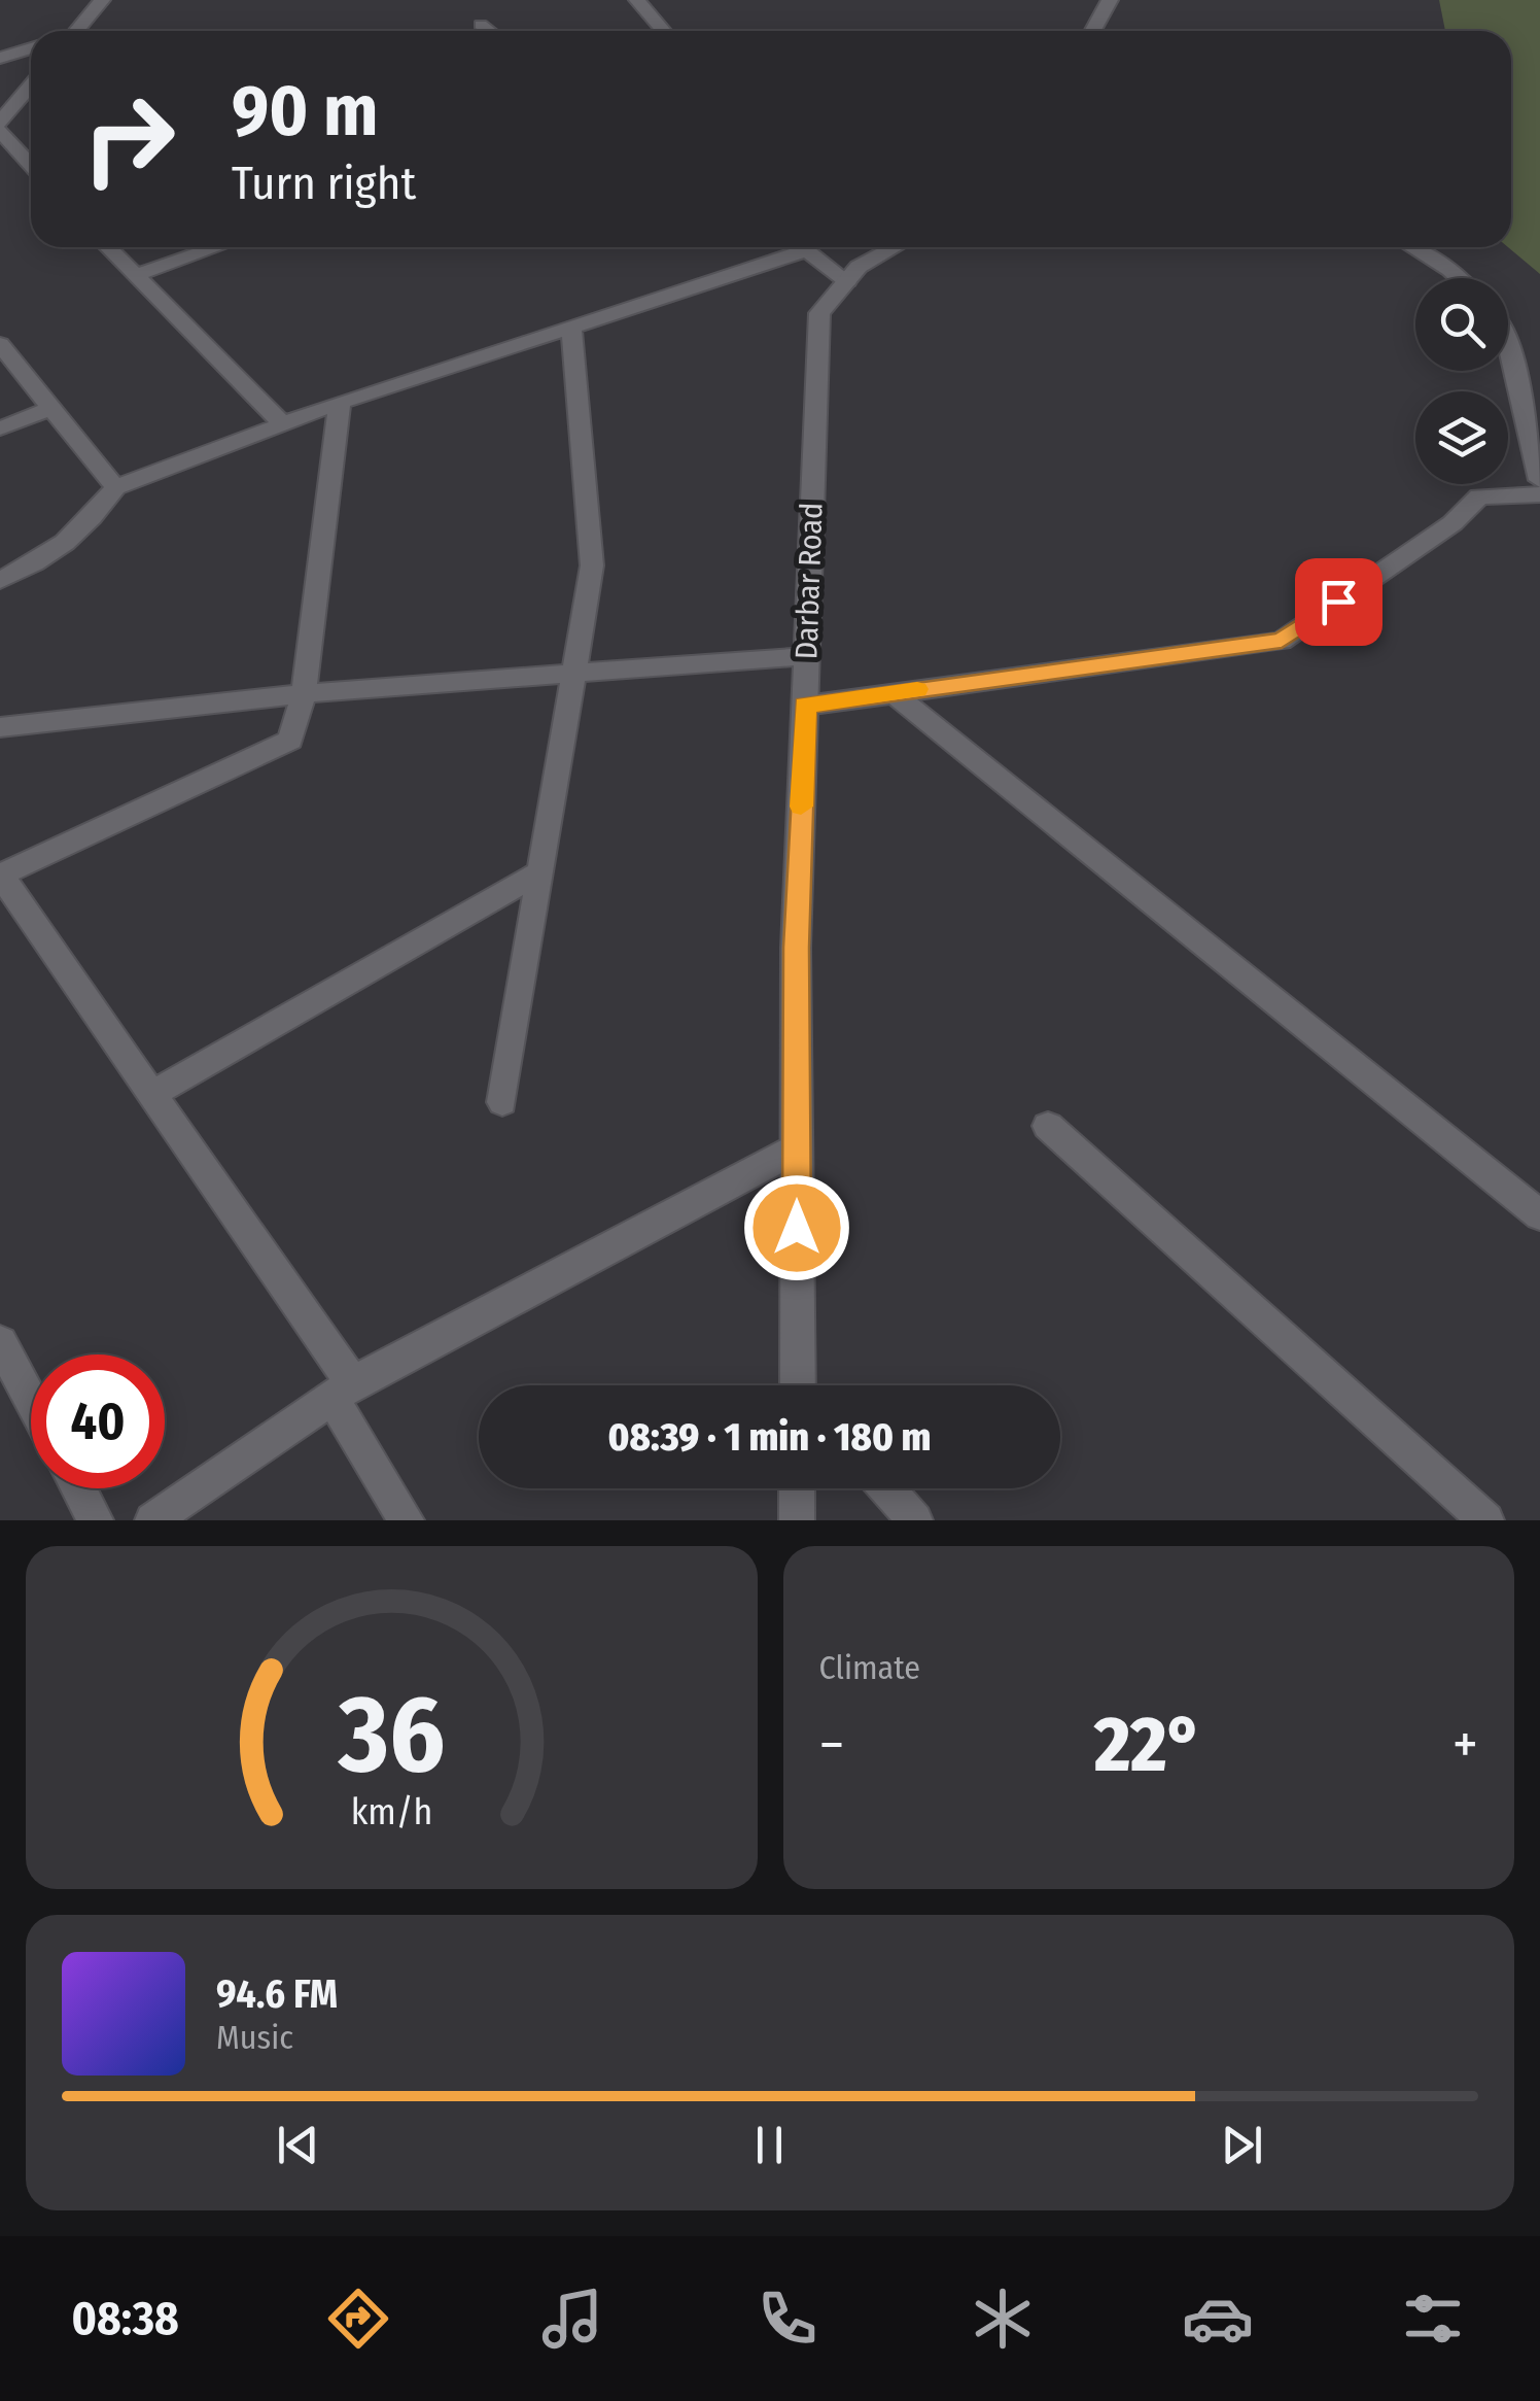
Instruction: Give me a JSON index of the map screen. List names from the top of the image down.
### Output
{
  "streets": {
    "street": ["Darbar Road"]
  },
  "page": {
    "turn": ["90 m", "Turn right"],
    "limit": "40",
    "trip": "08:39 · 1 min · 180 m",
    "tile": "Climate",
    "heat": ["−", "22°", "+"],
    "song": ["94.6 FM", "Music"],
    "tabs": "08:38",
    "gauge": ["36", "km/h"]
  }
}
